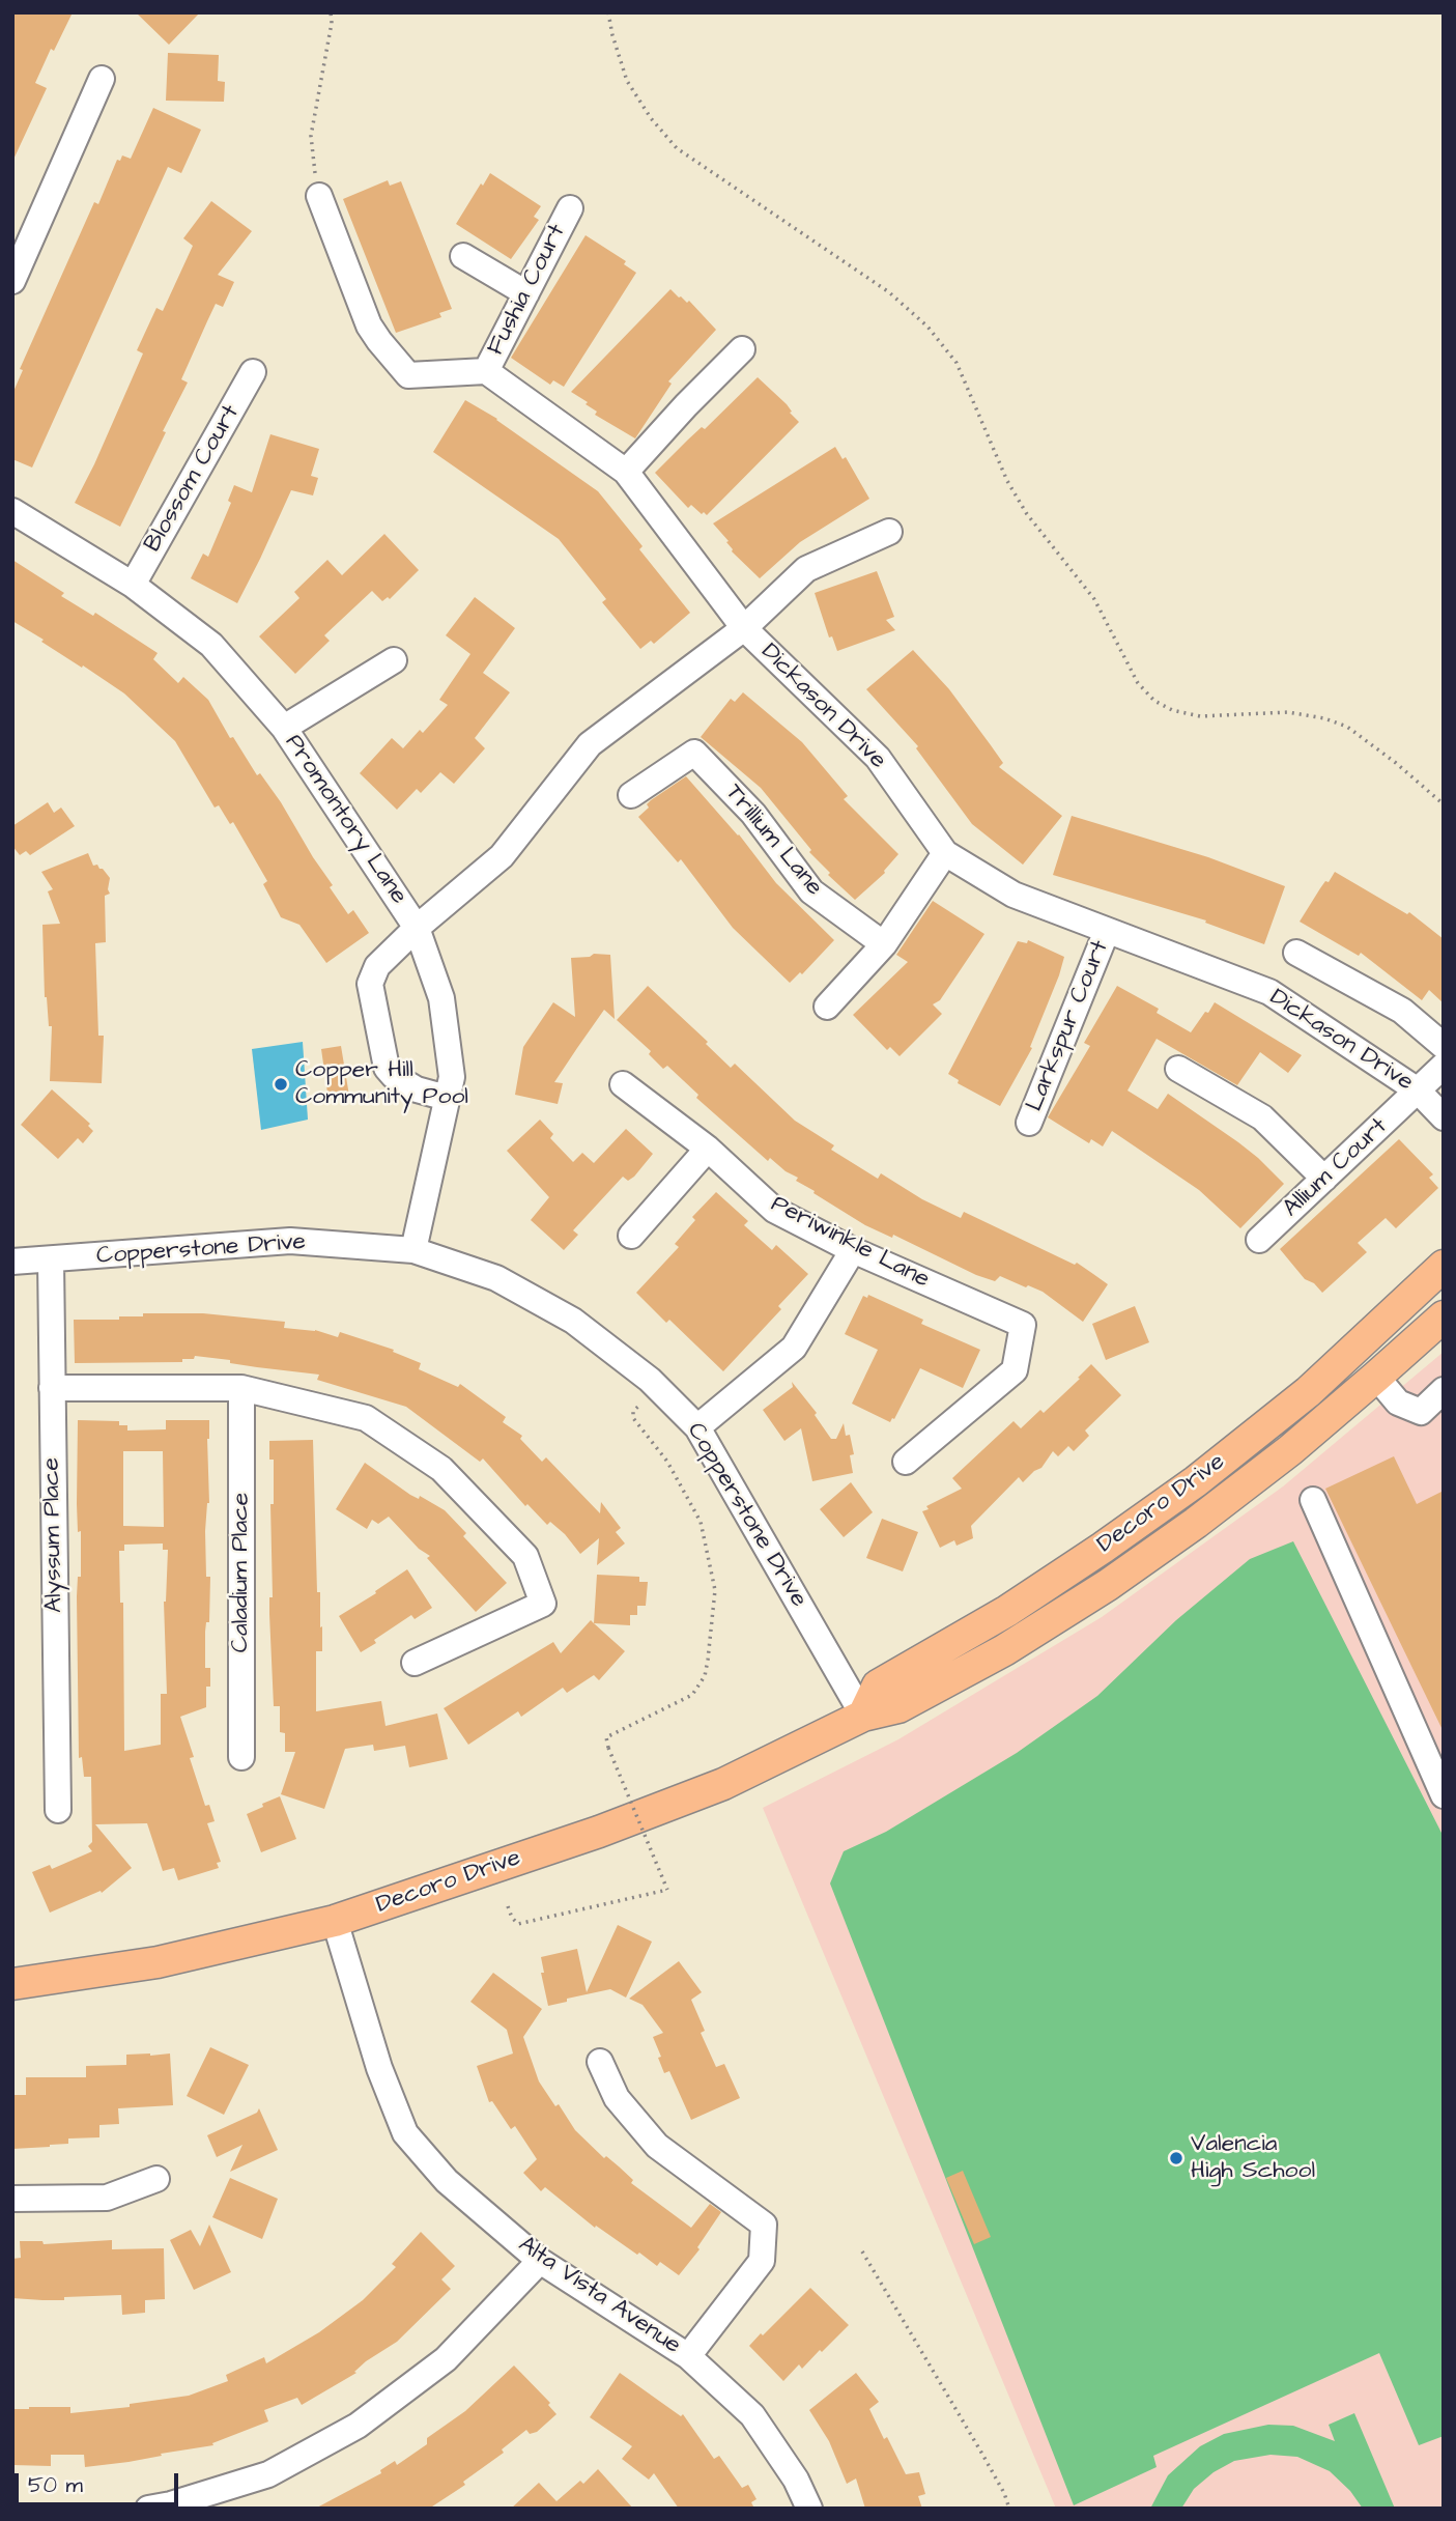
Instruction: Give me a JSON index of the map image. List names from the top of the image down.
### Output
{
  "streets": {
    "main road": ["Decoro Drive"],
    "street": [
      "Fushia Court",
      "Blossom Court",
      "Dickason Drive",
      "Promontory Lane",
      "Trillium Lane",
      "Larkspur Court",
      "Allium Court",
      "Periwinkle Lane",
      "Copperstone Drive",
      "Alyssum Place",
      "Caladium Place",
      "Alta Vista Avenue"
    ]
  },
  "crossings": [
    ["Fushia Court", "Dickason Drive"],
    ["Blossom Court", "Promontory Lane"],
    ["Dickason Drive", "Larkspur Court"],
    ["Dickason Drive", "Allium Court"],
    ["Promontory Lane", "Copperstone Drive"],
    ["Copperstone Drive", "Decoro Drive"],
    ["Copperstone Drive", "Alyssum Place"],
    ["Decoro Drive", "Alta Vista Avenue"]
  ],
  "places": ["Copper Hill Community Pool", "Valencia High School"],
  "scale_bar": "50 m"
}
